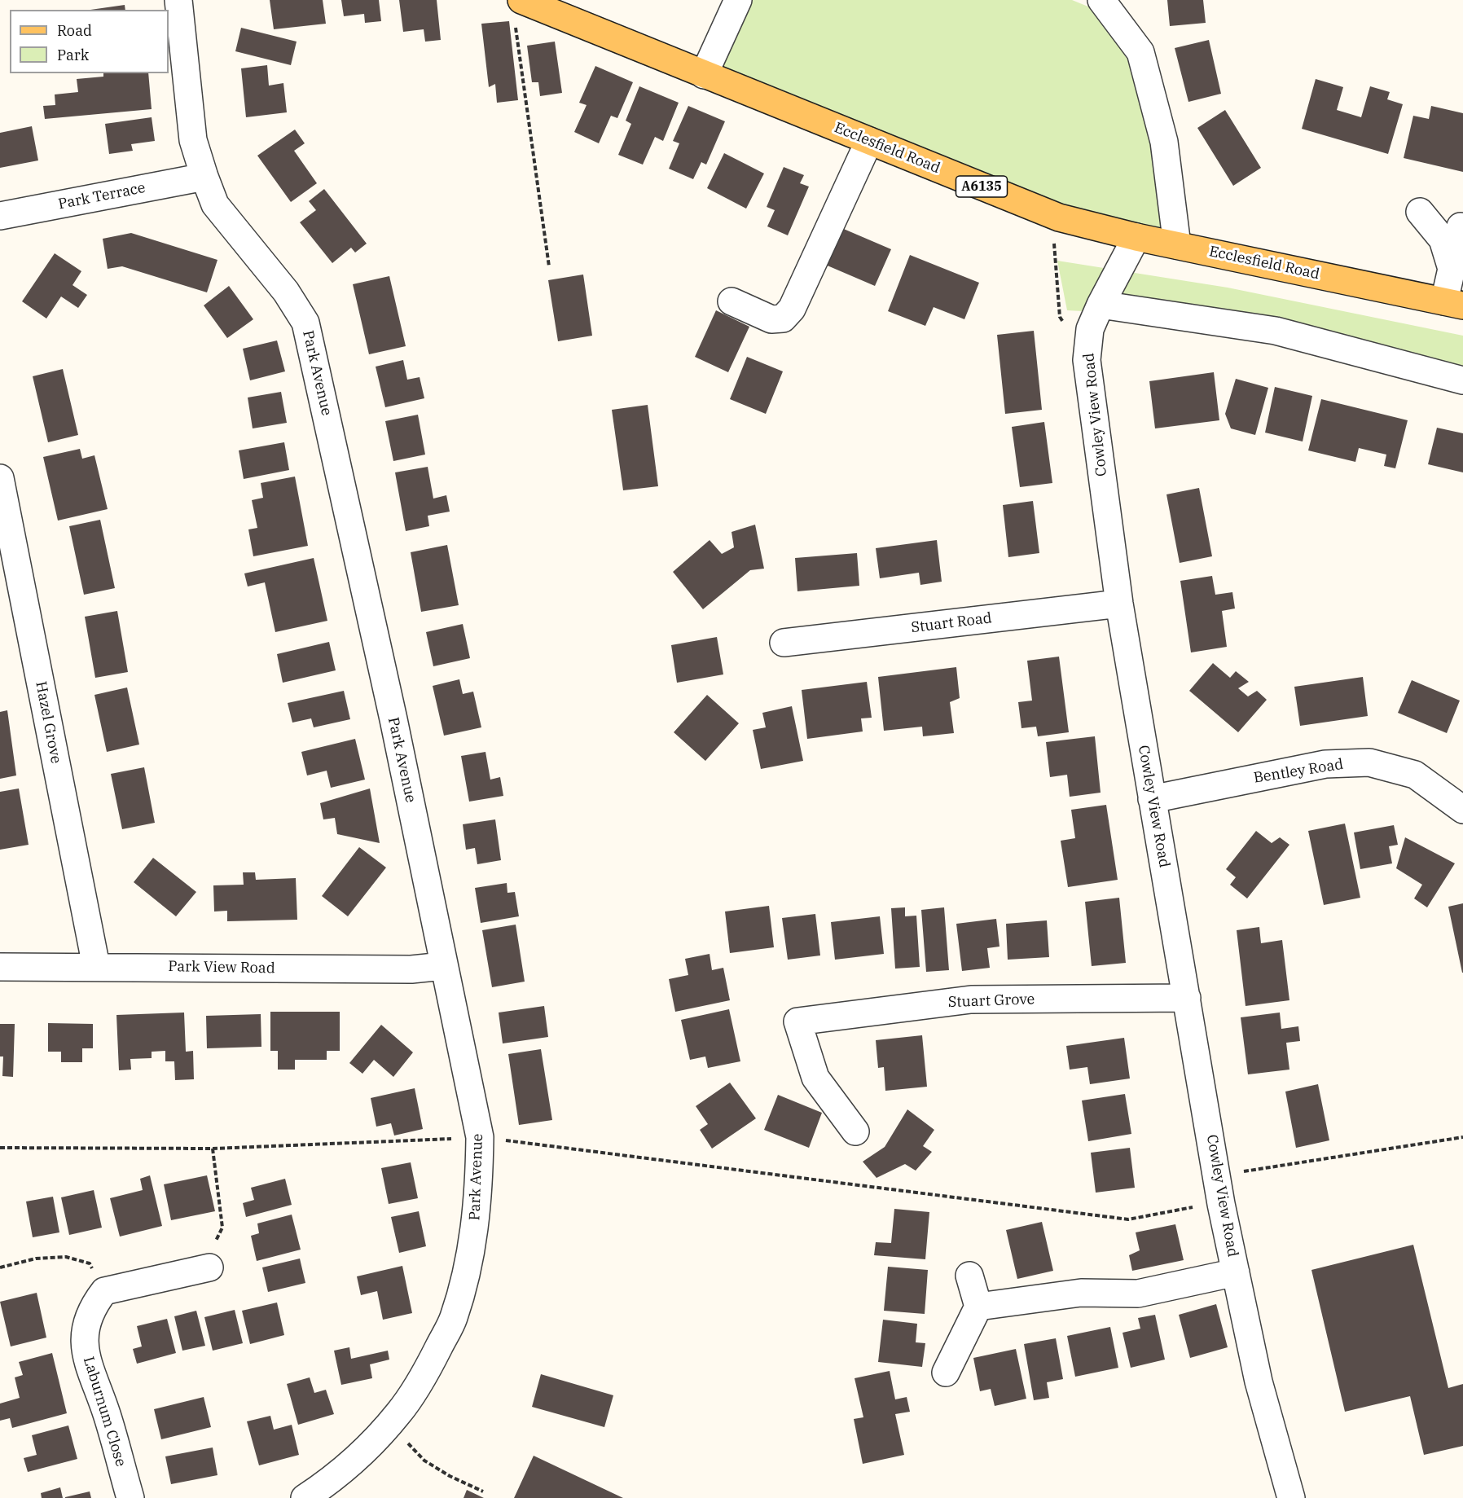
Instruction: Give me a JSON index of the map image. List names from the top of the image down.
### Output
{
  "streets": {
    "main road": ["Ecclesfield Road", "A6135"],
    "street": [
      "Park Terrace",
      "Park Avenue",
      "Cowley View Road",
      "Stuart Road",
      "Hazel Grove",
      "Bentley Road",
      "Park View Road",
      "Stuart Grove",
      "Laburnum Close"
    ]
  },
  "crossings": [
    ["Ecclesfield Road", "Cowley View Road"],
    ["Park Terrace", "Park Avenue"],
    ["Park Avenue", "Park View Road"],
    ["Cowley View Road", "Stuart Road"],
    ["Cowley View Road", "Bentley Road"],
    ["Cowley View Road", "Stuart Grove"],
    ["Hazel Grove", "Park View Road"]
  ],
  "legend": ["Road", "Park"]
}
